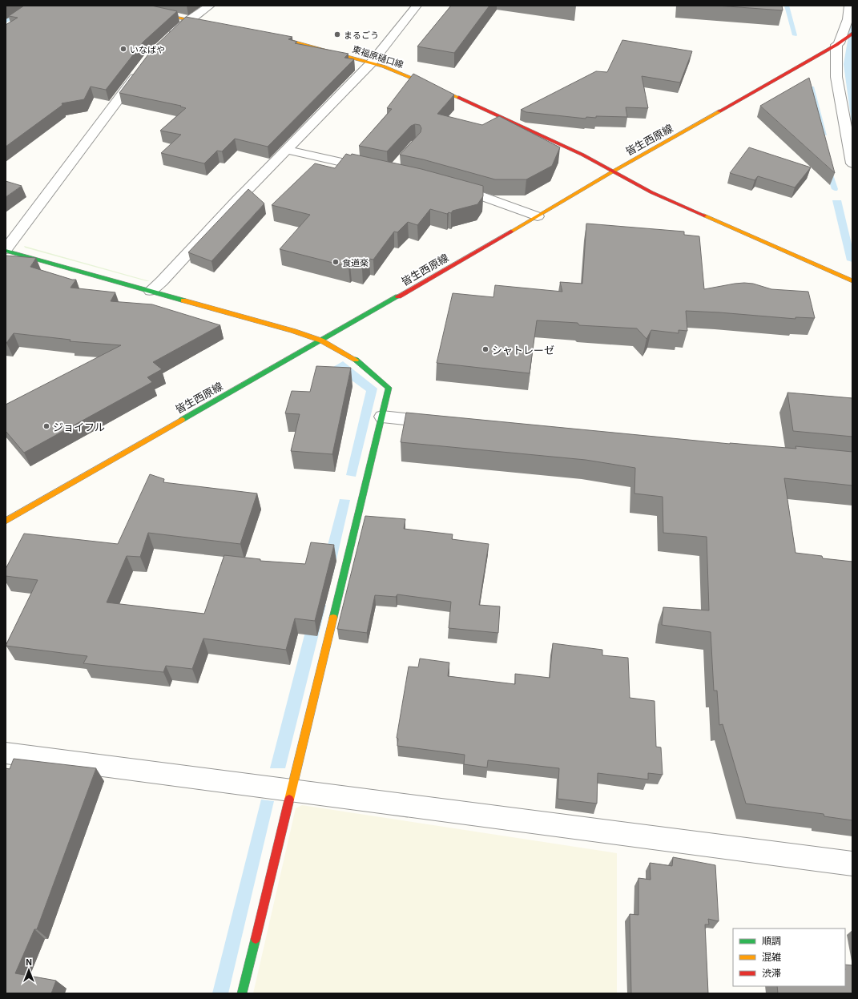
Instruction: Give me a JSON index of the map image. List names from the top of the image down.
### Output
{
  "streets": {
    "main road": ["東福原樋口線", "皆生西原線"]
  },
  "crossings": [
    ["東福原樋口線", "皆生西原線"]
  ],
  "places": [
    "まるごう",
    "いなばや",
    "食道楽",
    "シャトレーゼ",
    "ジョイフル"
  ],
  "legend": ["順調", "混雑", "渋滞"],
  "north": "top"
}
